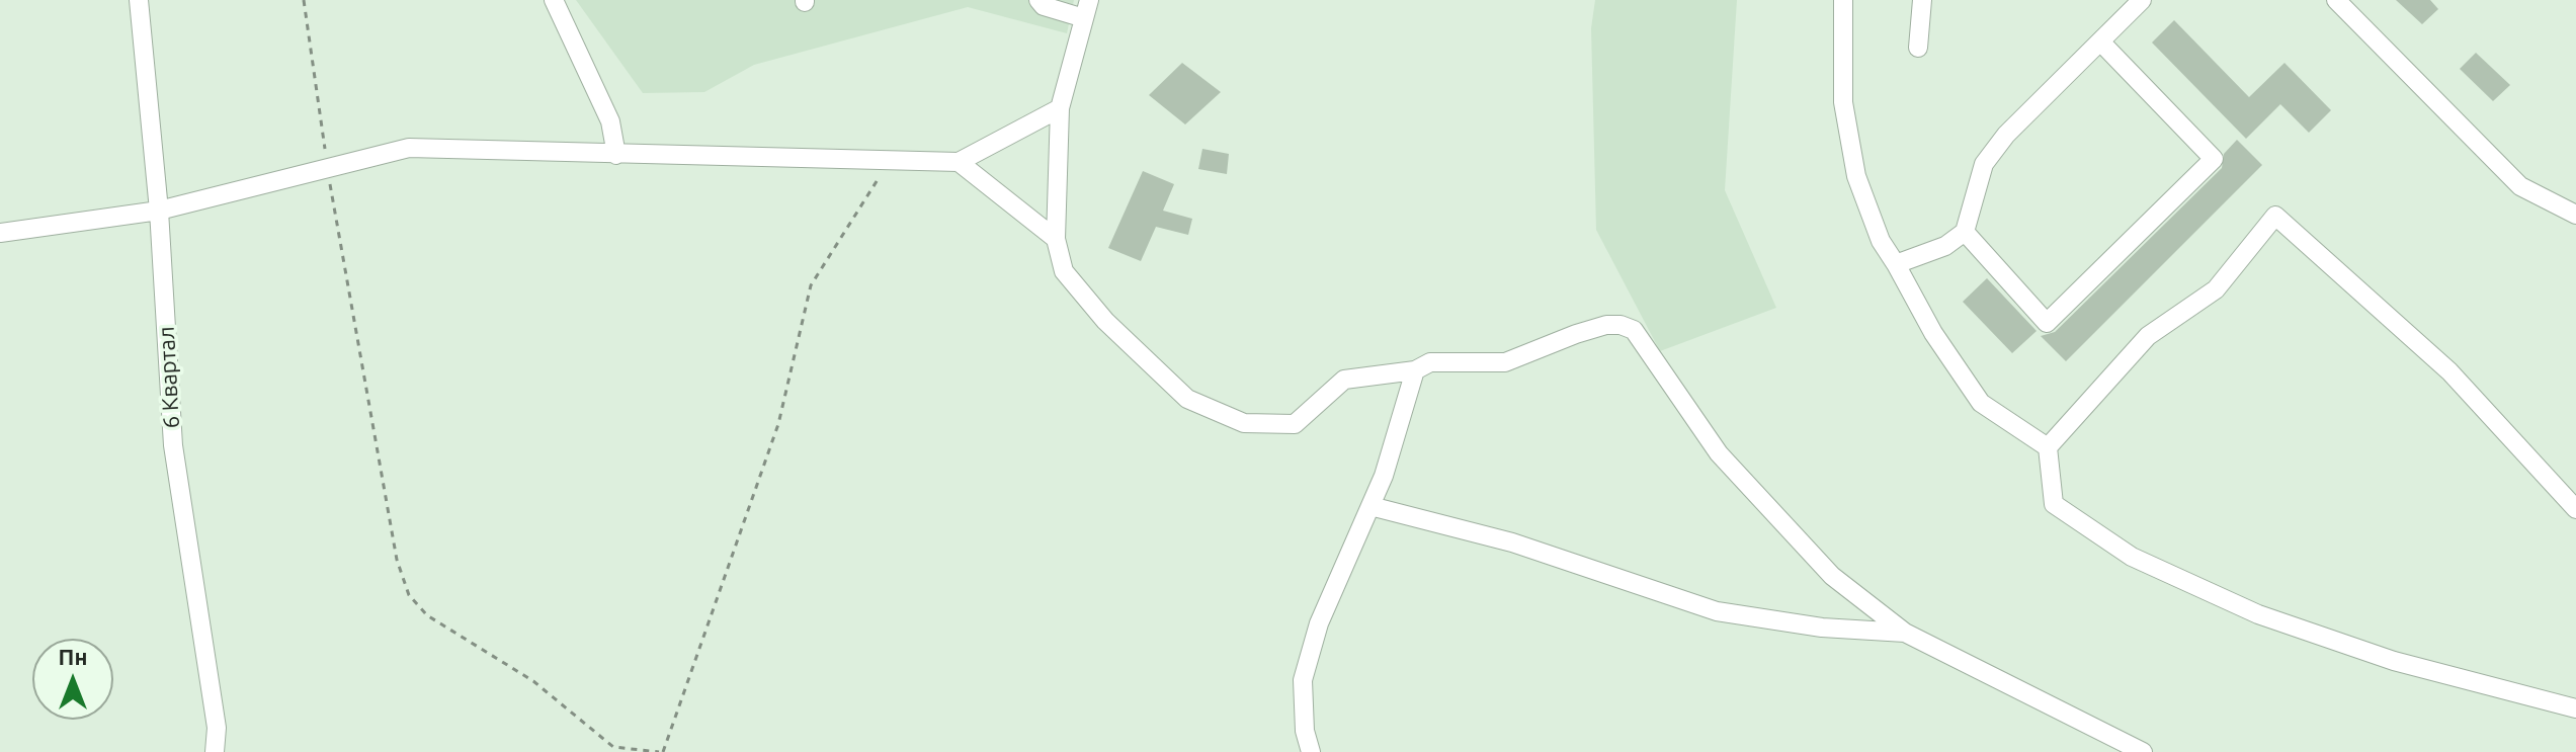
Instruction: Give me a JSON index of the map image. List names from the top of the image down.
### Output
{
  "streets": {
    "street": ["6 Квартал"]
  },
  "north": "top"
}
